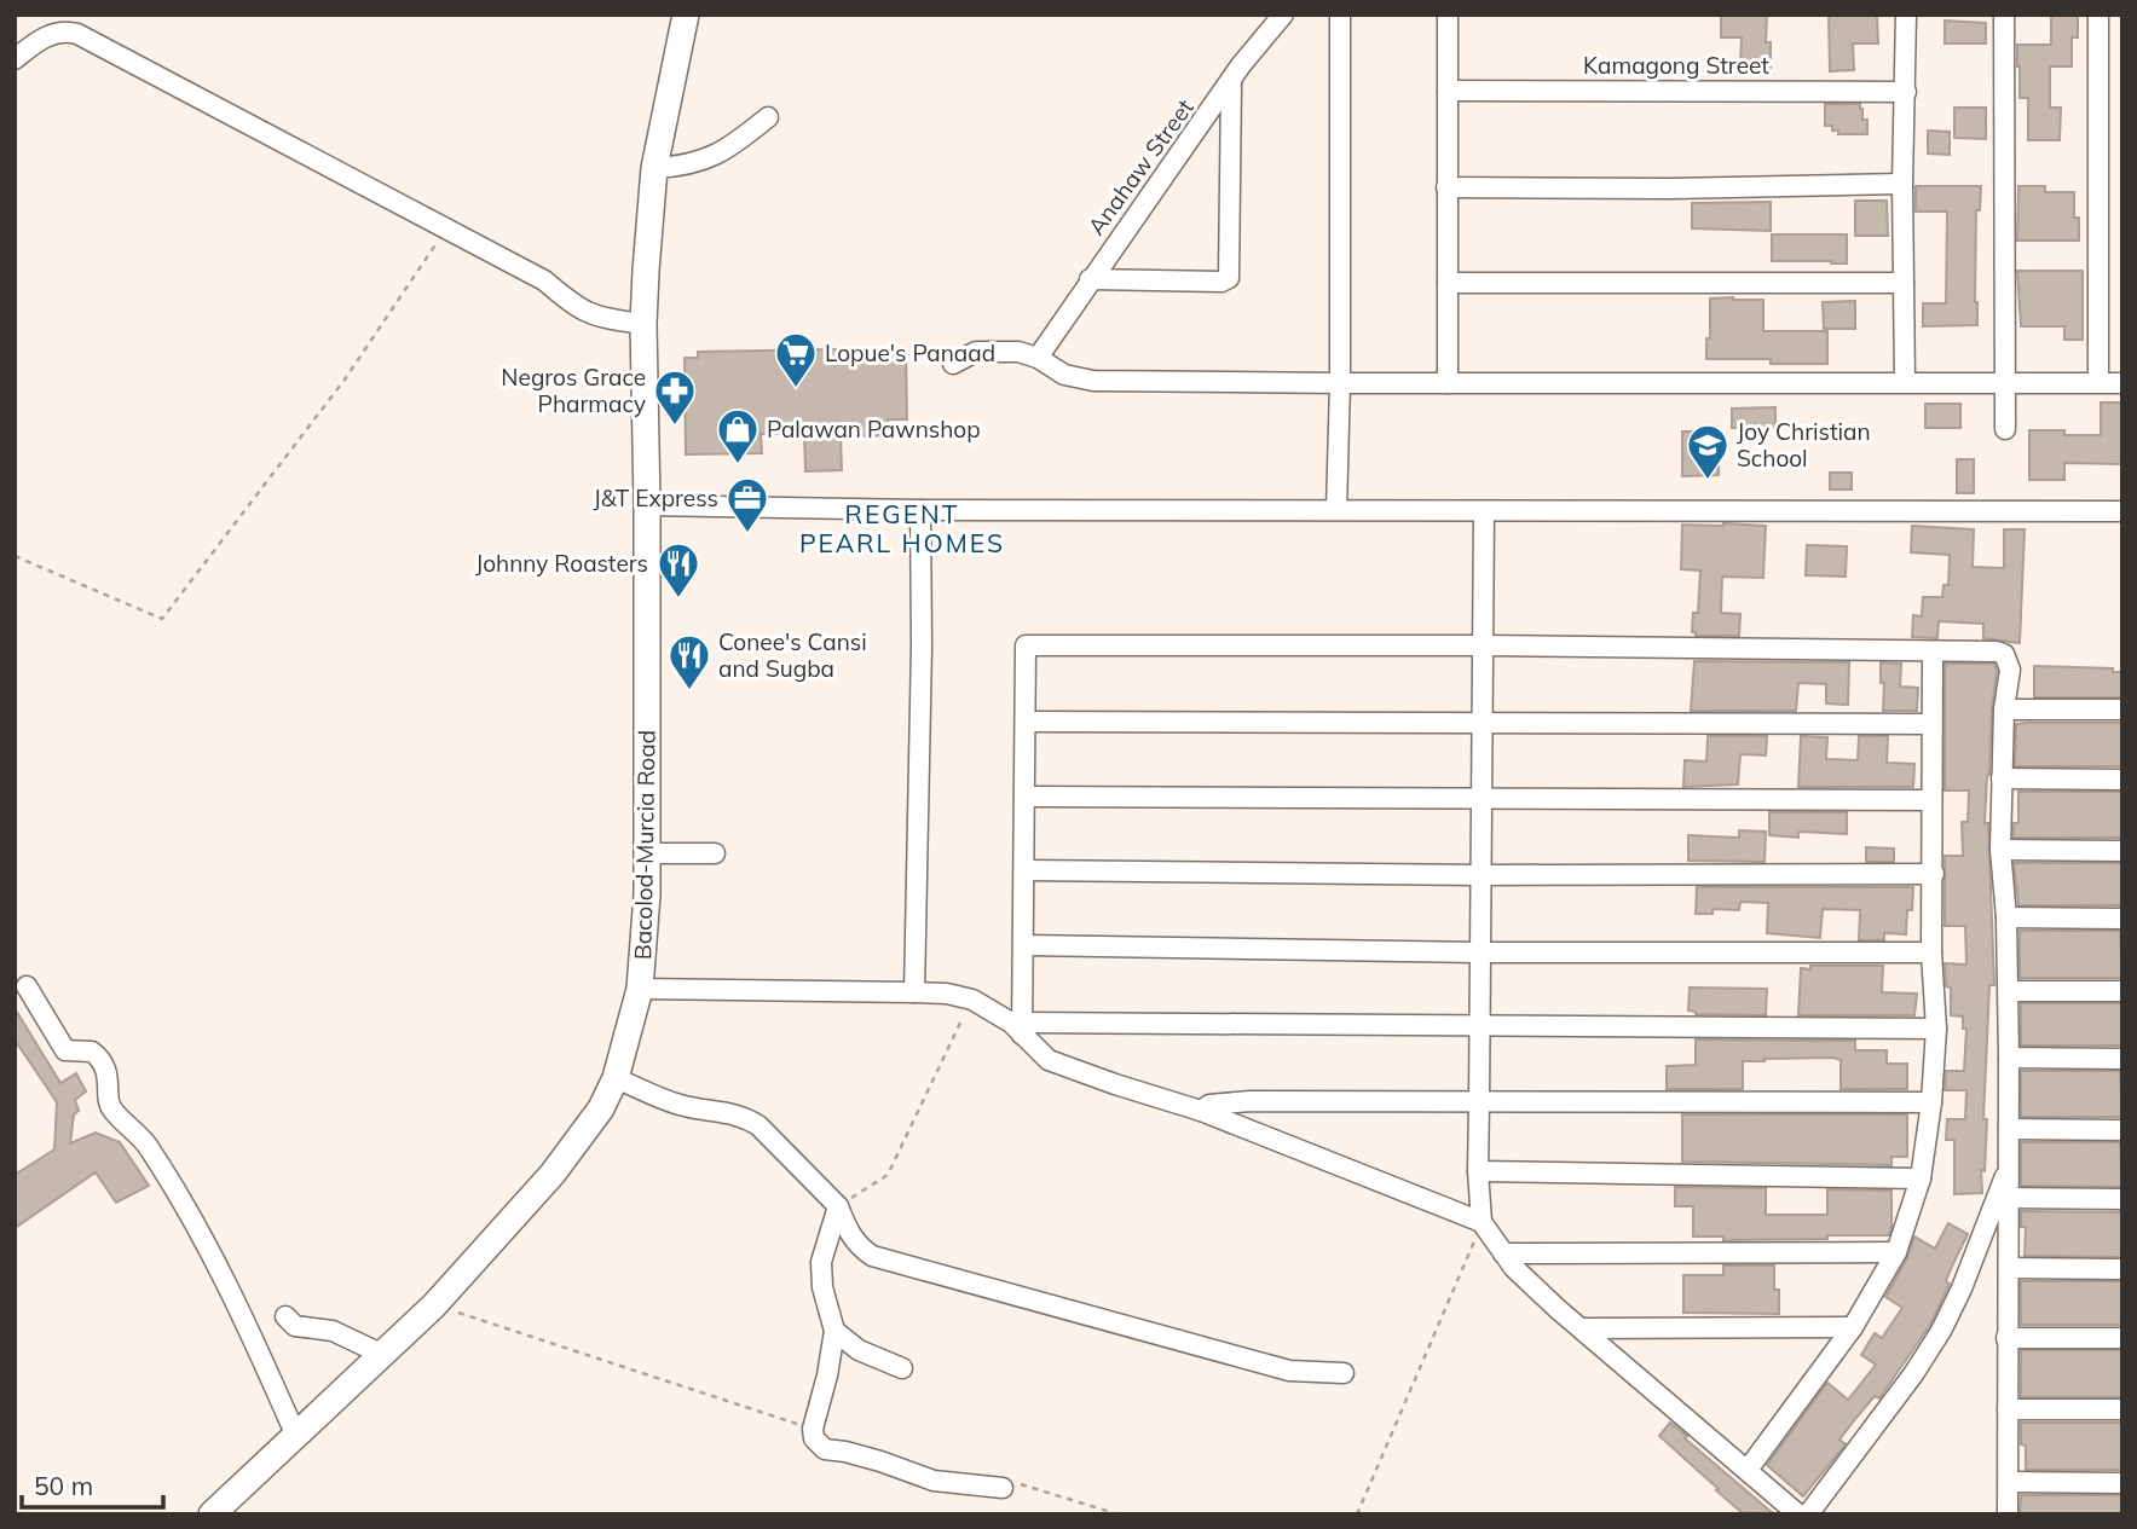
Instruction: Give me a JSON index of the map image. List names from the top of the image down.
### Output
{
  "streets": {
    "main road": ["Bacolod-Murcia Road"],
    "street": ["Kamagong Street", "Anahaw Street"]
  },
  "districts": ["REGENT PEARL HOMES"],
  "places": {
    "supermarket": ["Lopue's Panaad"],
    "pharmacy": ["Negros Grace Pharmacy"],
    "shop": ["Palawan Pawnshop"],
    "school or university": ["Joy Christian School"],
    "office": ["J&T Express"],
    "restaurant": ["Johnny Roasters", "Conee's Cansi and Sugba"]
  },
  "scale_bar": "50 m"
}
